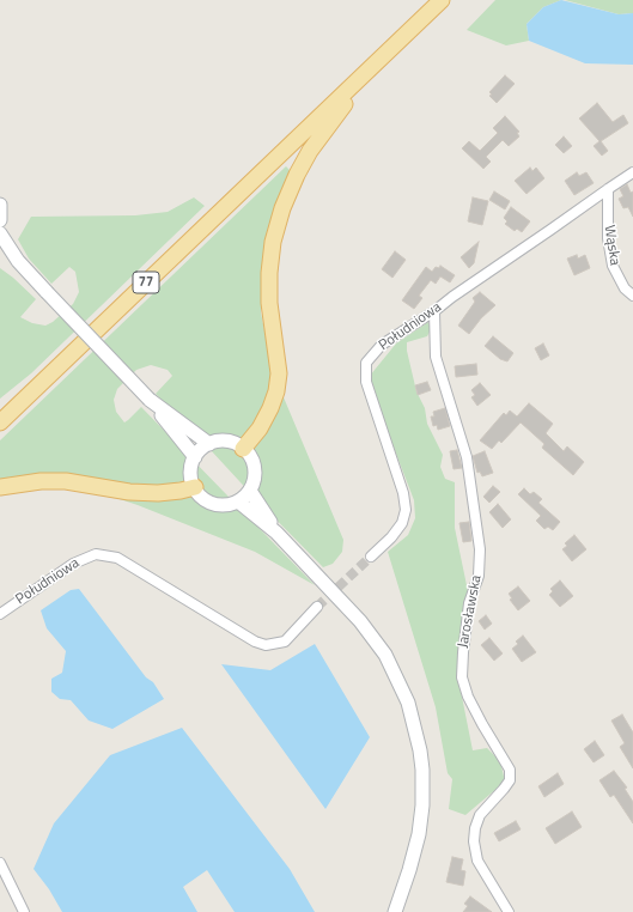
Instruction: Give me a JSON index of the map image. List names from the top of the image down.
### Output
{
  "streets": {
    "main road": ["77"],
    "street": ["Wąska", "Południowa", "Jarosławska"]
  },
  "crossings": [
    ["Wąska", "Południowa"],
    ["Południowa", "Jarosławska"]
  ]
}
